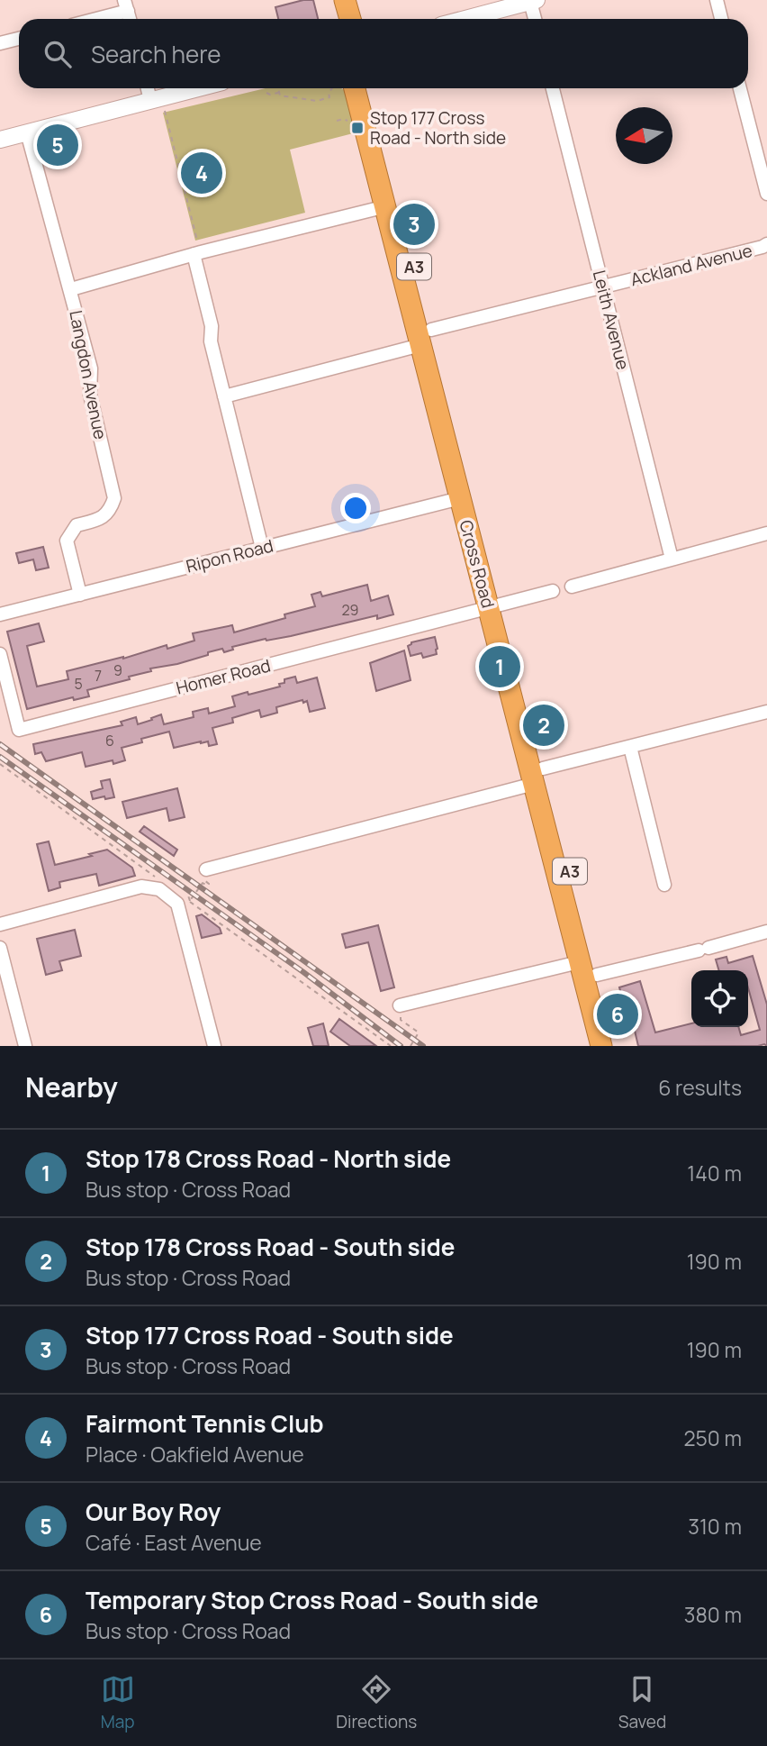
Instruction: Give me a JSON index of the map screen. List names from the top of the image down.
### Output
{
  "streets": {
    "highway": ["A3", "Cross Road"],
    "street": [
      "Ackland Avenue",
      "Leith Avenue",
      "Langdon Avenue",
      "Ripon Road",
      "Homer Road"
    ]
  },
  "crossings": [
    ["Ackland Avenue", "Leith Avenue"],
    ["Ackland Avenue", "Cross Road"],
    ["Langdon Avenue", "Ripon Road"],
    ["Ripon Road", "Cross Road"],
    ["Cross Road", "Homer Road"]
  ],
  "places": {
    "transit": ["Stop 177 Cross Road - North side"]
  },
  "house_numbers": [
    "29",
    "9",
    "7",
    "5",
    "6"
  ],
  "north": "left",
  "page": {
    "search": "Search here",
    "pins": [
      "5",
      "4",
      "3",
      "1",
      "2",
      "6"
    ],
    "heading": ["Nearby", "6 results"],
    "list": [
      {
        "mark": "1",
        "name": "Stop 178 Cross Road - North side",
        "note": "Bus stop · Cross Road",
        "value": "140 m"
      },
      {
        "mark": "2",
        "name": "Stop 178 Cross Road - South side",
        "note": "Bus stop · Cross Road",
        "value": "190 m"
      },
      {
        "mark": "3",
        "name": "Stop 177 Cross Road - South side",
        "note": "Bus stop · Cross Road",
        "value": "190 m"
      },
      {
        "mark": "4",
        "name": "Fairmont Tennis Club",
        "note": "Place · Oakfield Avenue",
        "value": "250 m"
      },
      {
        "mark": "5",
        "name": "Our Boy Roy",
        "note": "Café · East Avenue",
        "value": "310 m"
      },
      {
        "mark": "6",
        "name": "Temporary Stop Cross Road - South side",
        "note": "Bus stop · Cross Road",
        "value": "380 m"
      }
    ],
    "nav": ["Map", "Directions", "Saved"]
  }
}
